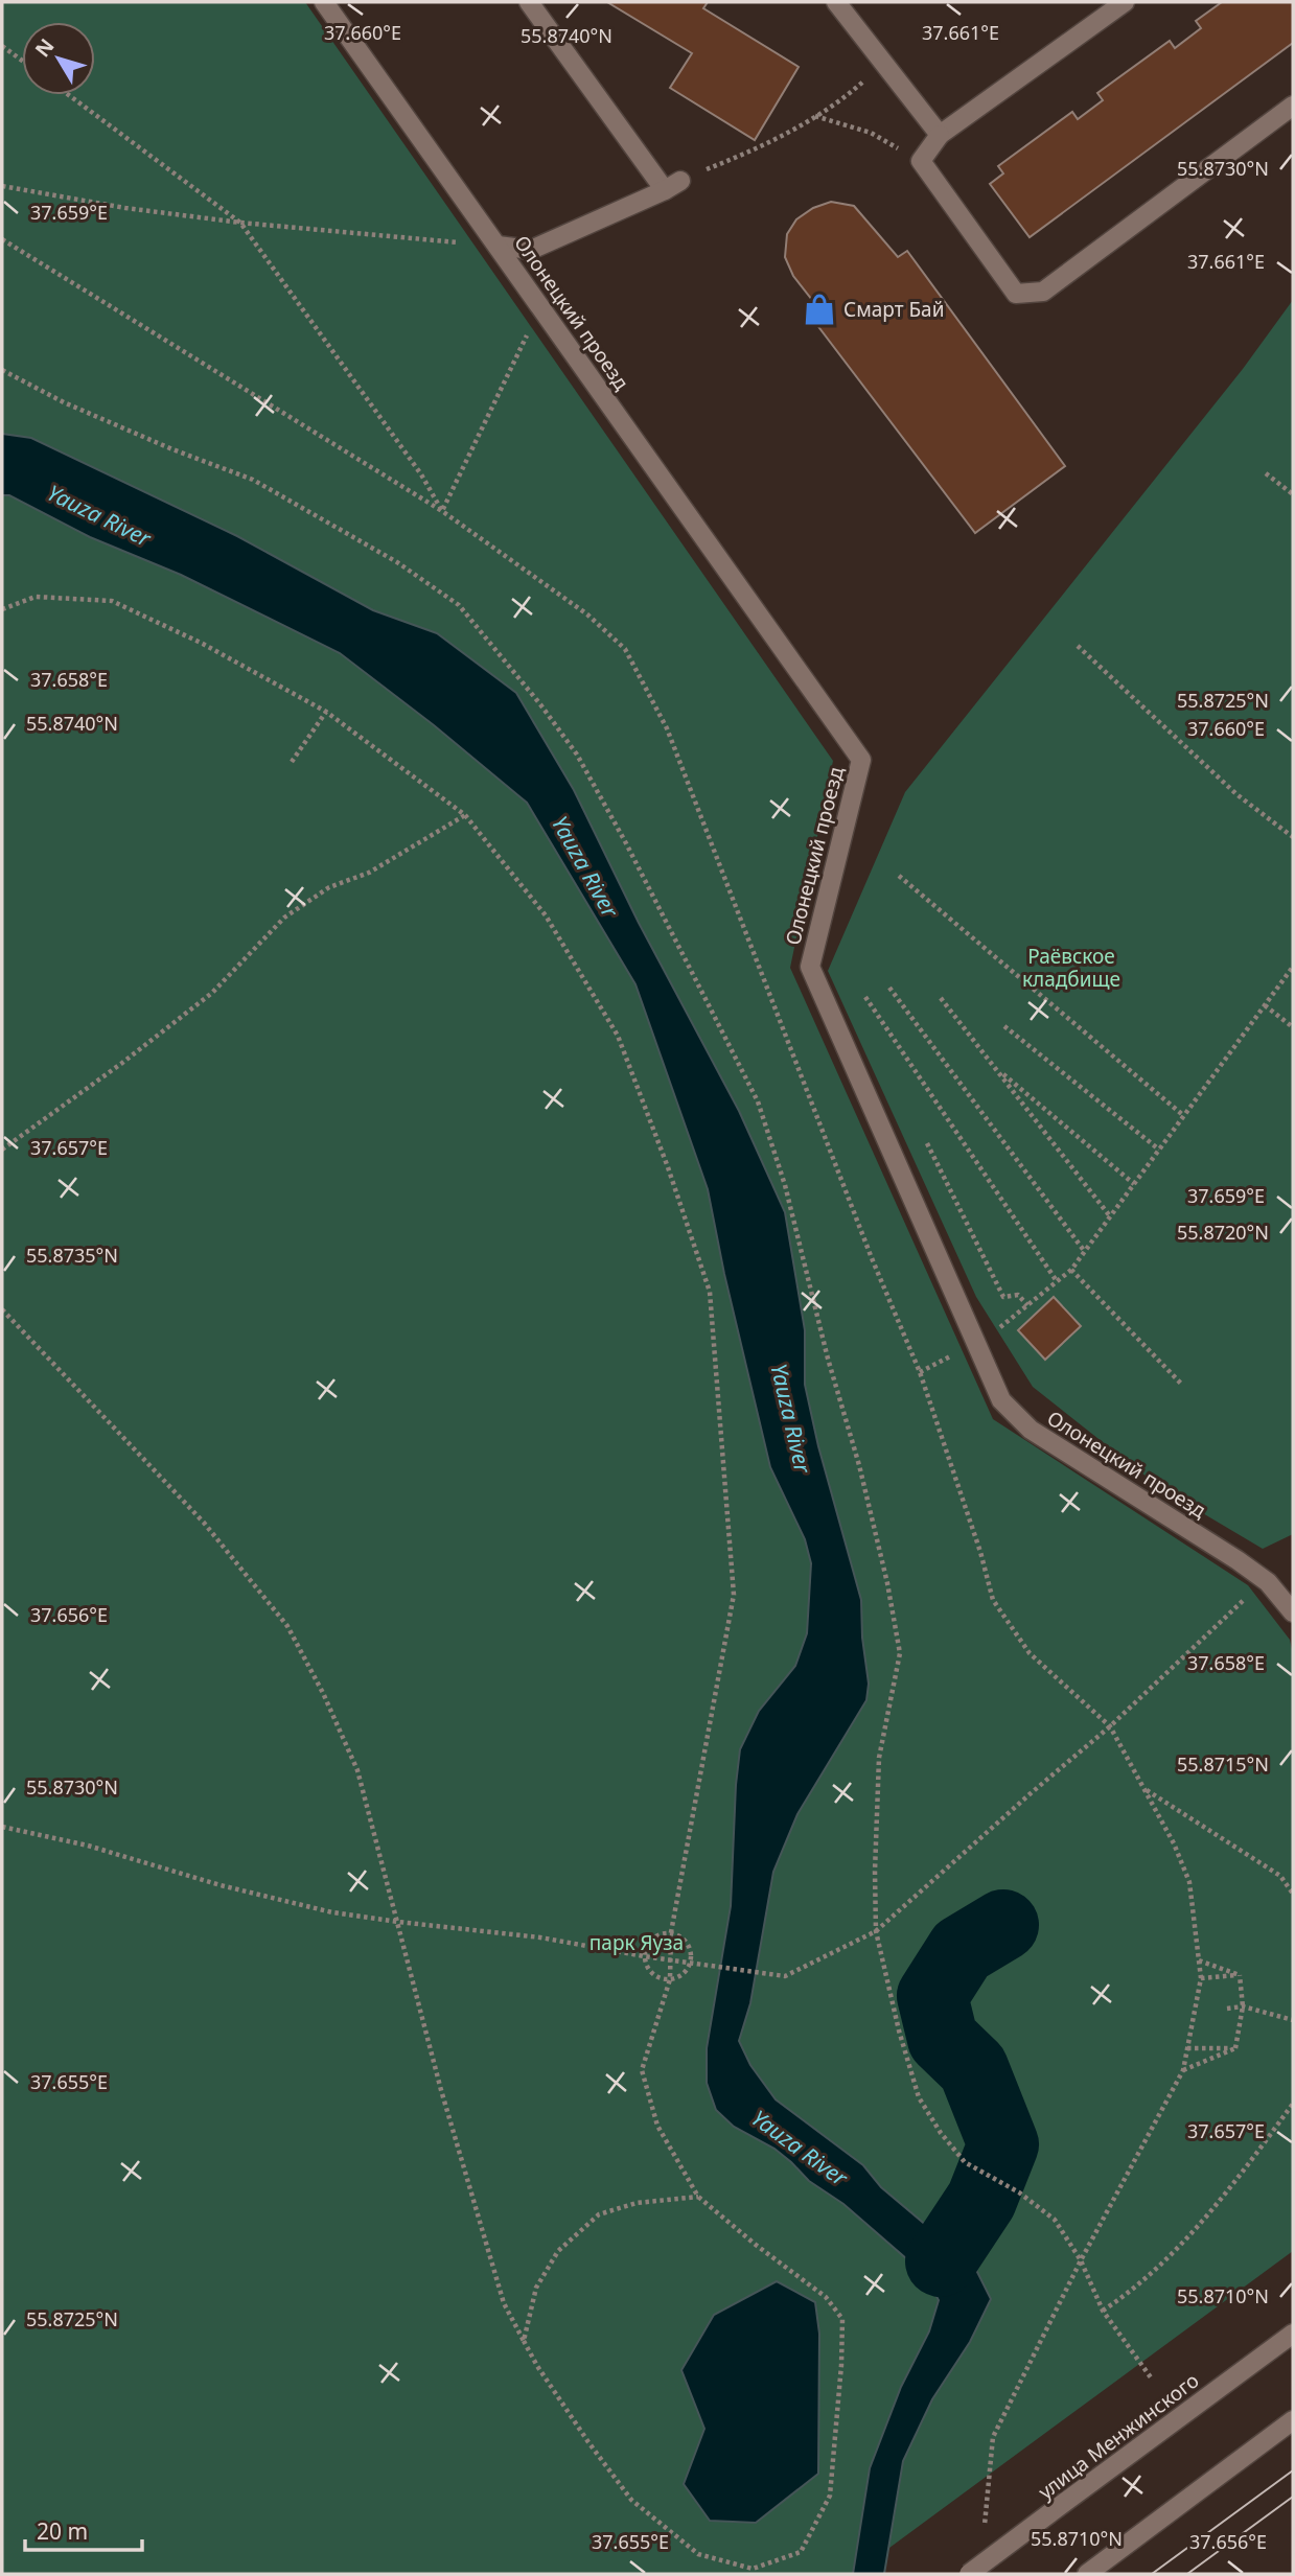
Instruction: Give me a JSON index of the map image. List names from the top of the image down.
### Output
{
  "streets": {
    "street": ["Олонецкий проезд", "улица Менжинского"]
  },
  "water": ["Yauza River"],
  "parks": ["Раёвское кладбище", "парк Яуза"],
  "places": {
    "shop": ["Смарт Бай"]
  },
  "scale_bar": "20 m",
  "north": "top left",
  "coordinates": [
    "37.660°E",
    "37.661°E",
    "55.8740°N",
    "55.8730°N",
    "37.659°E",
    "37.658°E",
    "55.8725°N",
    "37.657°E",
    "55.8720°N",
    "55.8735°N",
    "37.656°E",
    "55.8715°N",
    "37.655°E",
    "55.8710°N"
  ]
}
